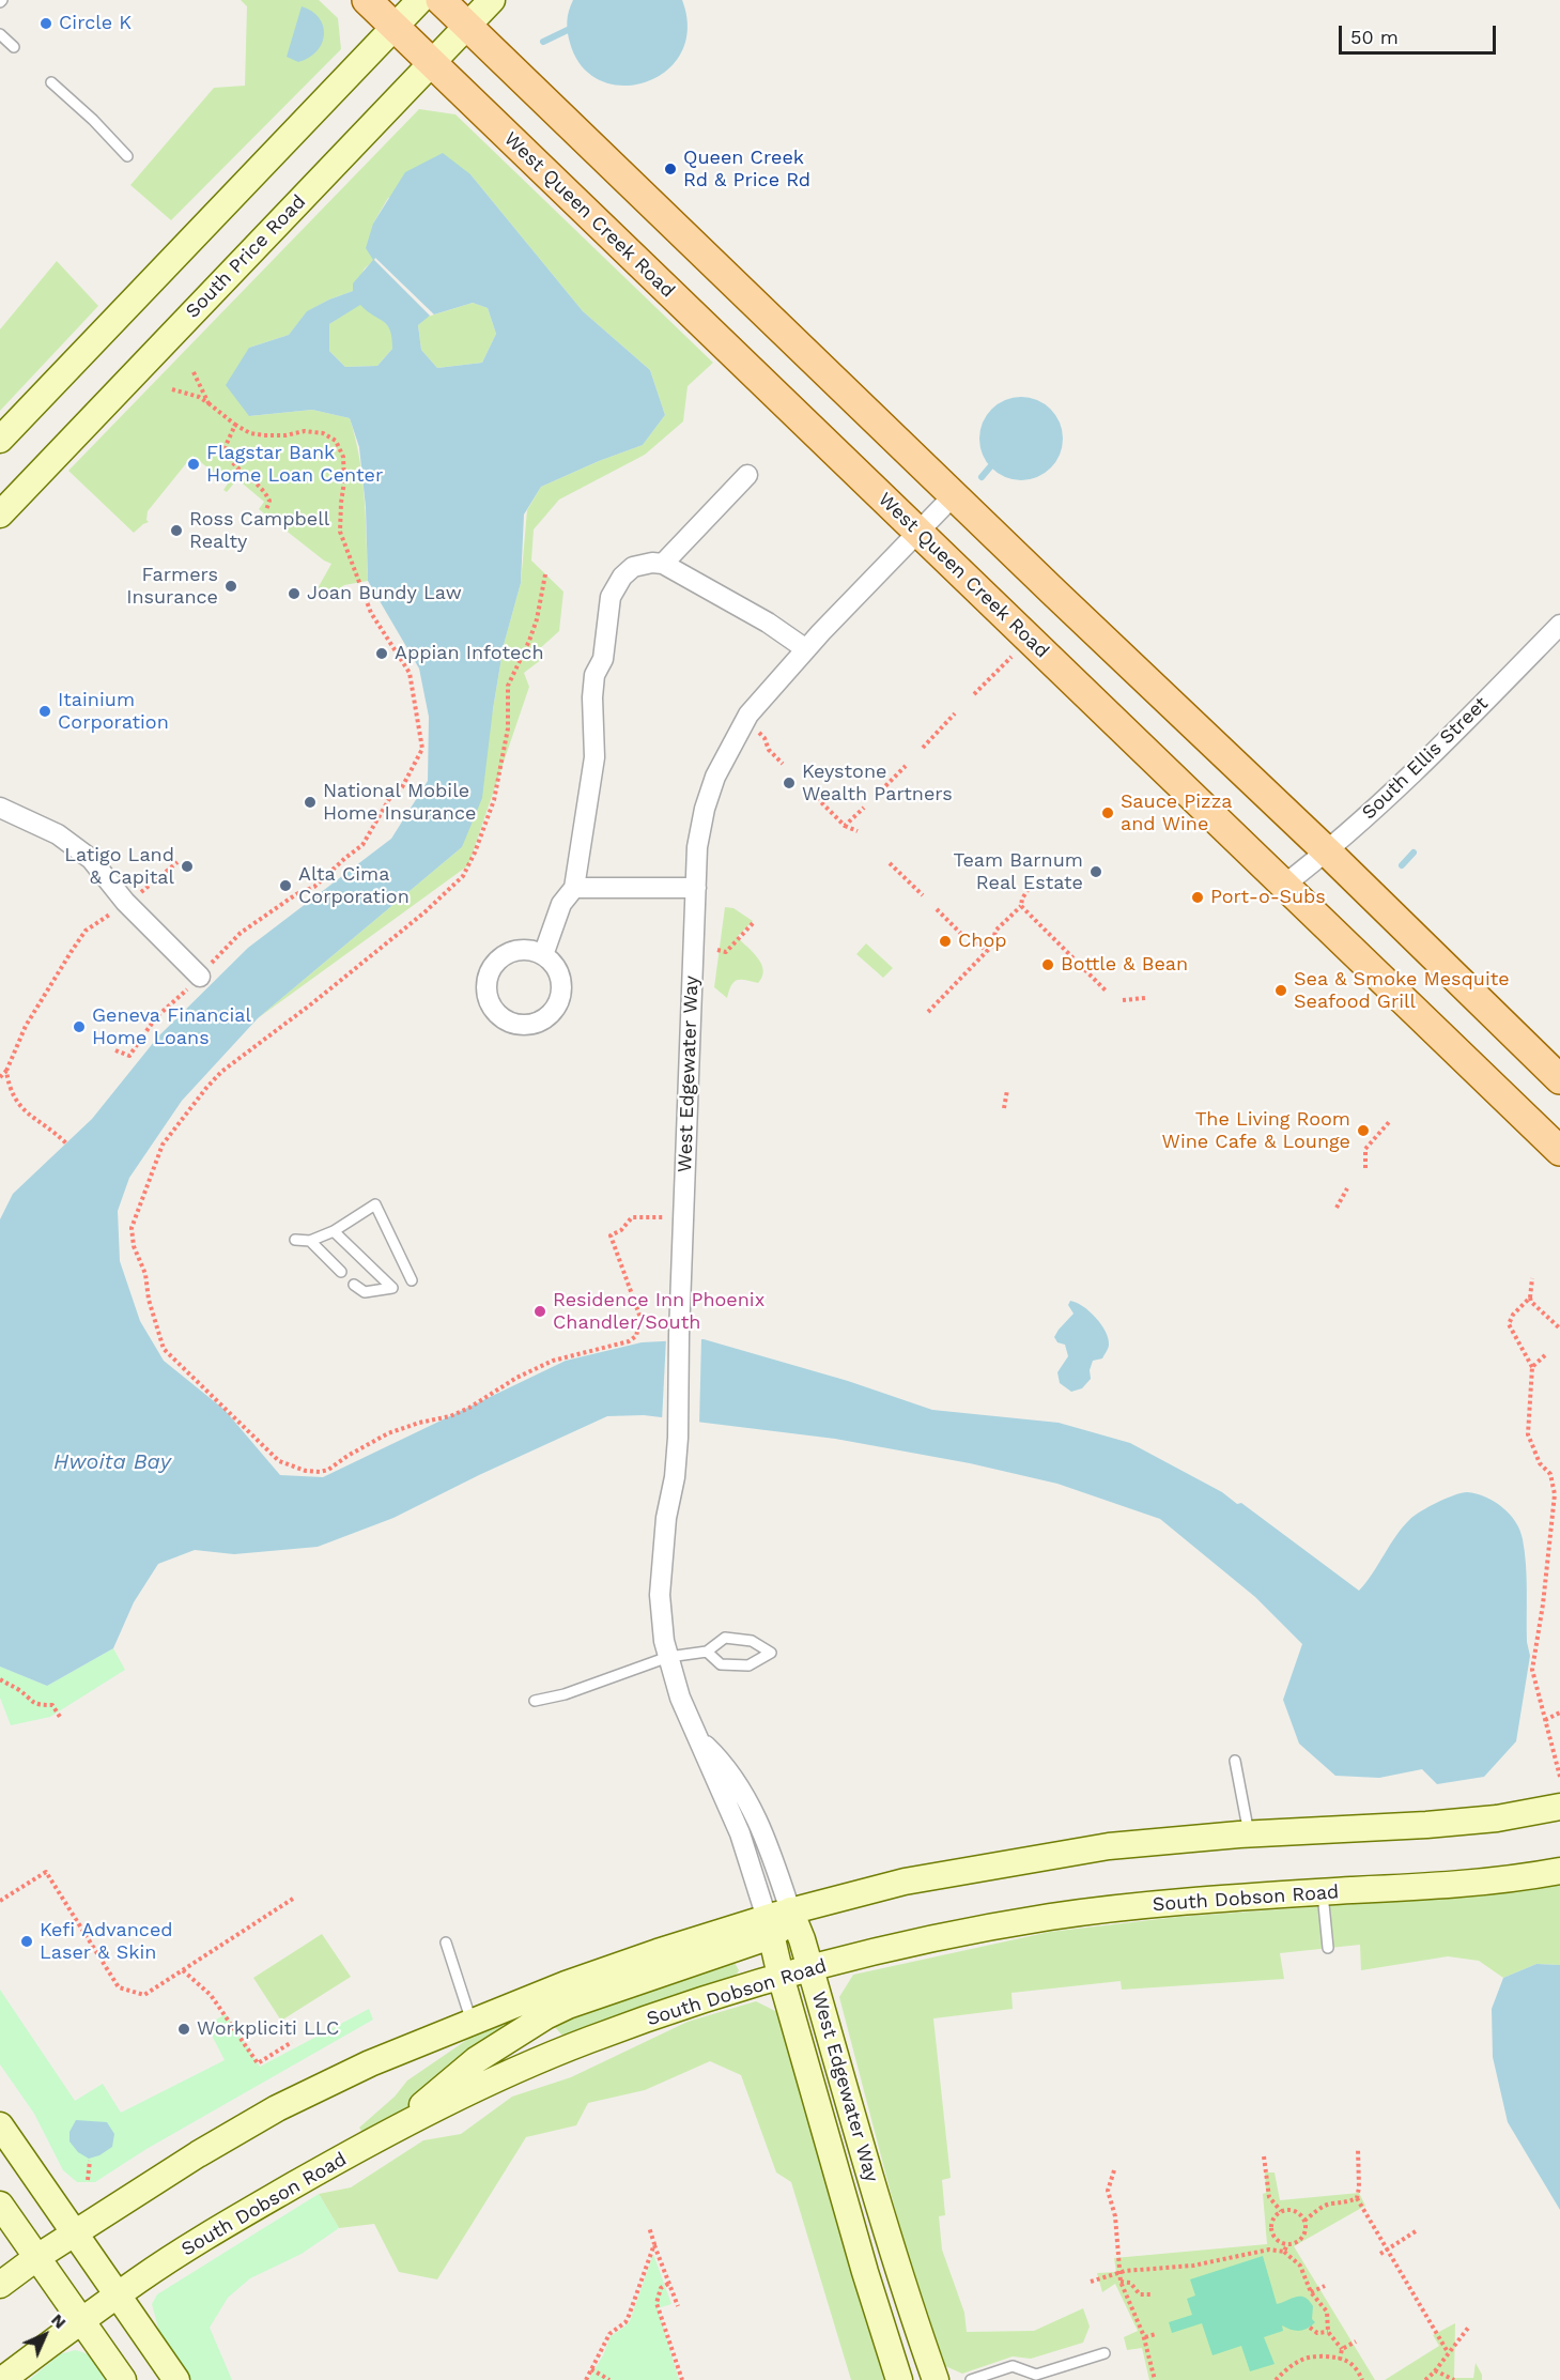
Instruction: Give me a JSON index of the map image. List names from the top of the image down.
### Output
{
  "streets": {
    "main road": [
      "West Queen Creek Road",
      "South Price Road",
      "West Edgewater Way",
      "South Dobson Road"
    ],
    "street": ["South Ellis Street"]
  },
  "crossings": [
    ["West Queen Creek Road", "South Price Road"],
    ["West Queen Creek Road", "South Ellis Street"],
    ["West Queen Creek Road", "West Edgewater Way"],
    ["West Edgewater Way", "South Dobson Road"]
  ],
  "water": ["Hwoita Bay"],
  "places": [
    "Circle K",
    "Queen Creek Rd & Price Rd",
    "Flagstar Bank Home Loan Center",
    "Ross Campbell Realty",
    "Farmers Insurance",
    "Joan Bundy Law",
    "Appian Infotech",
    "Itainium Corporation",
    "Keystone Wealth Partners",
    "National Mobile Home Insurance",
    "Sauce Pizza and Wine",
    "Latigo Land & Capital",
    "Team Barnum Real Estate",
    "Alta Cima Corporation",
    "Port-o-Subs",
    "Chop",
    "Bottle & Bean",
    "Sea & Smoke Mesquite Seafood Grill",
    "Geneva Financial Home Loans",
    "The Living Room Wine Cafe & Lounge",
    "Residence Inn Phoenix Chandler/South",
    "Kefi Advanced Laser & Skin",
    "Workpliciti LLC"
  ],
  "scale_bar": "50 m",
  "north": "top right"
}
